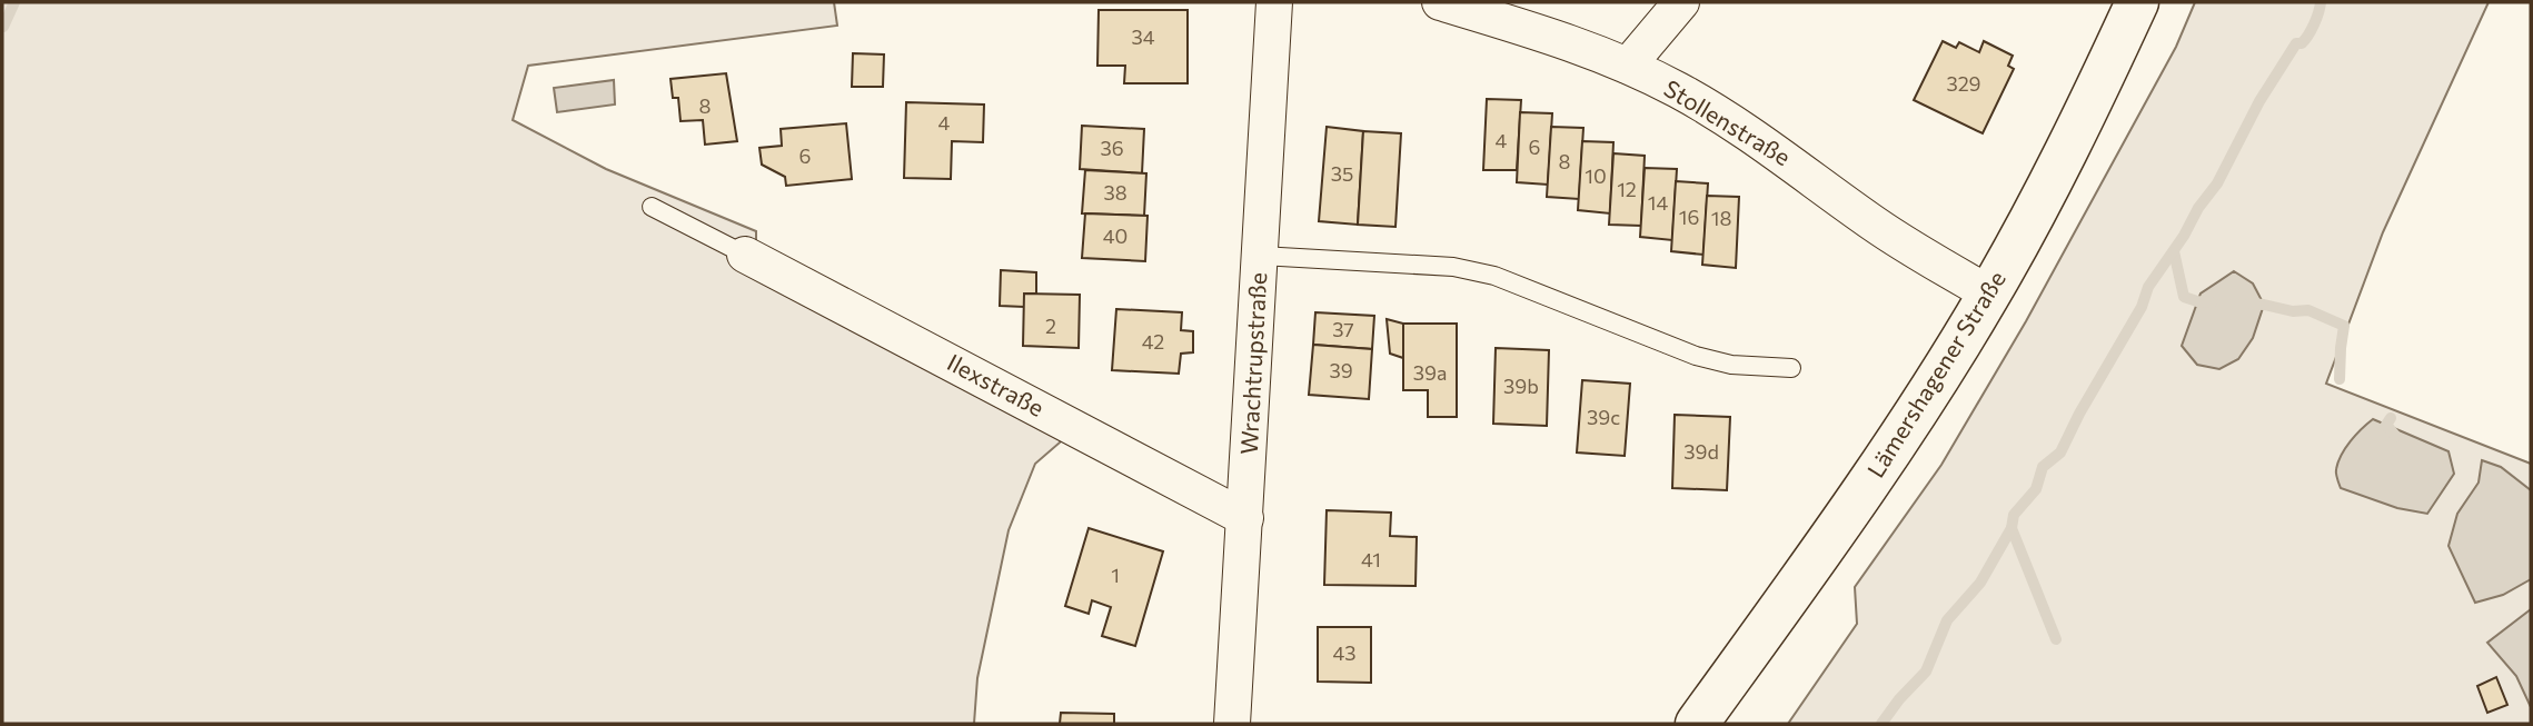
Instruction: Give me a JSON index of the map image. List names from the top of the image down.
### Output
{
  "streets": {
    "main road": ["Lämershagener Straße"],
    "street": ["Stollenstraße", "Wrachtrupstraße", "Ilexstraße"]
  },
  "crossings": [
    ["Stollenstraße", "Lämershagener Straße"],
    ["Wrachtrupstraße", "Ilexstraße"]
  ],
  "house_numbers": [
    "34",
    "329",
    "8",
    "4",
    "4",
    "6",
    "36",
    "6",
    "8",
    "35",
    "10",
    "12",
    "38",
    "14",
    "16",
    "18",
    "40",
    "2",
    "37",
    "42",
    "39",
    "39a",
    "39b",
    "39c",
    "39d",
    "41",
    "1",
    "43"
  ]
}
